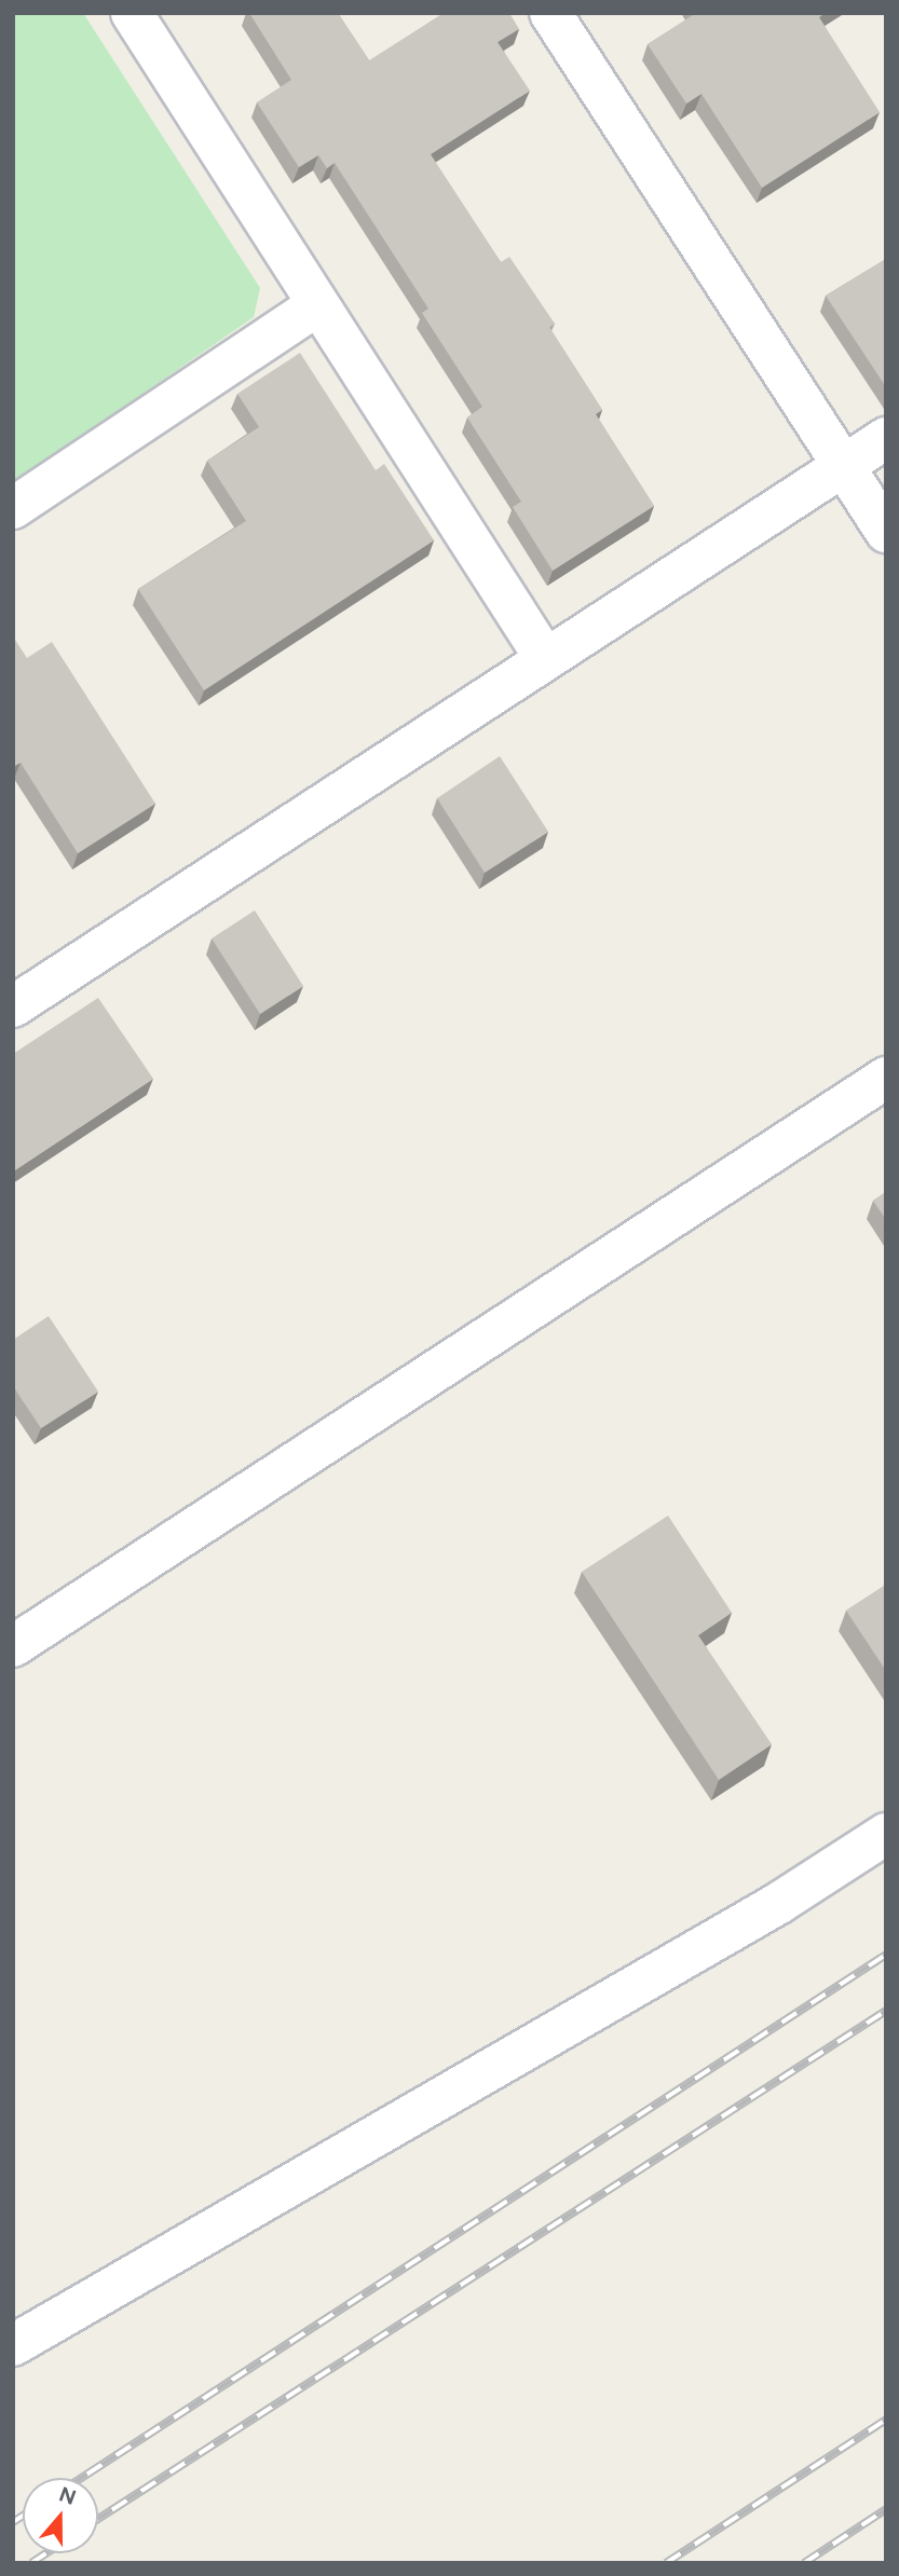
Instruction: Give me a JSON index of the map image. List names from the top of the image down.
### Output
{
  "north": "top"
}
